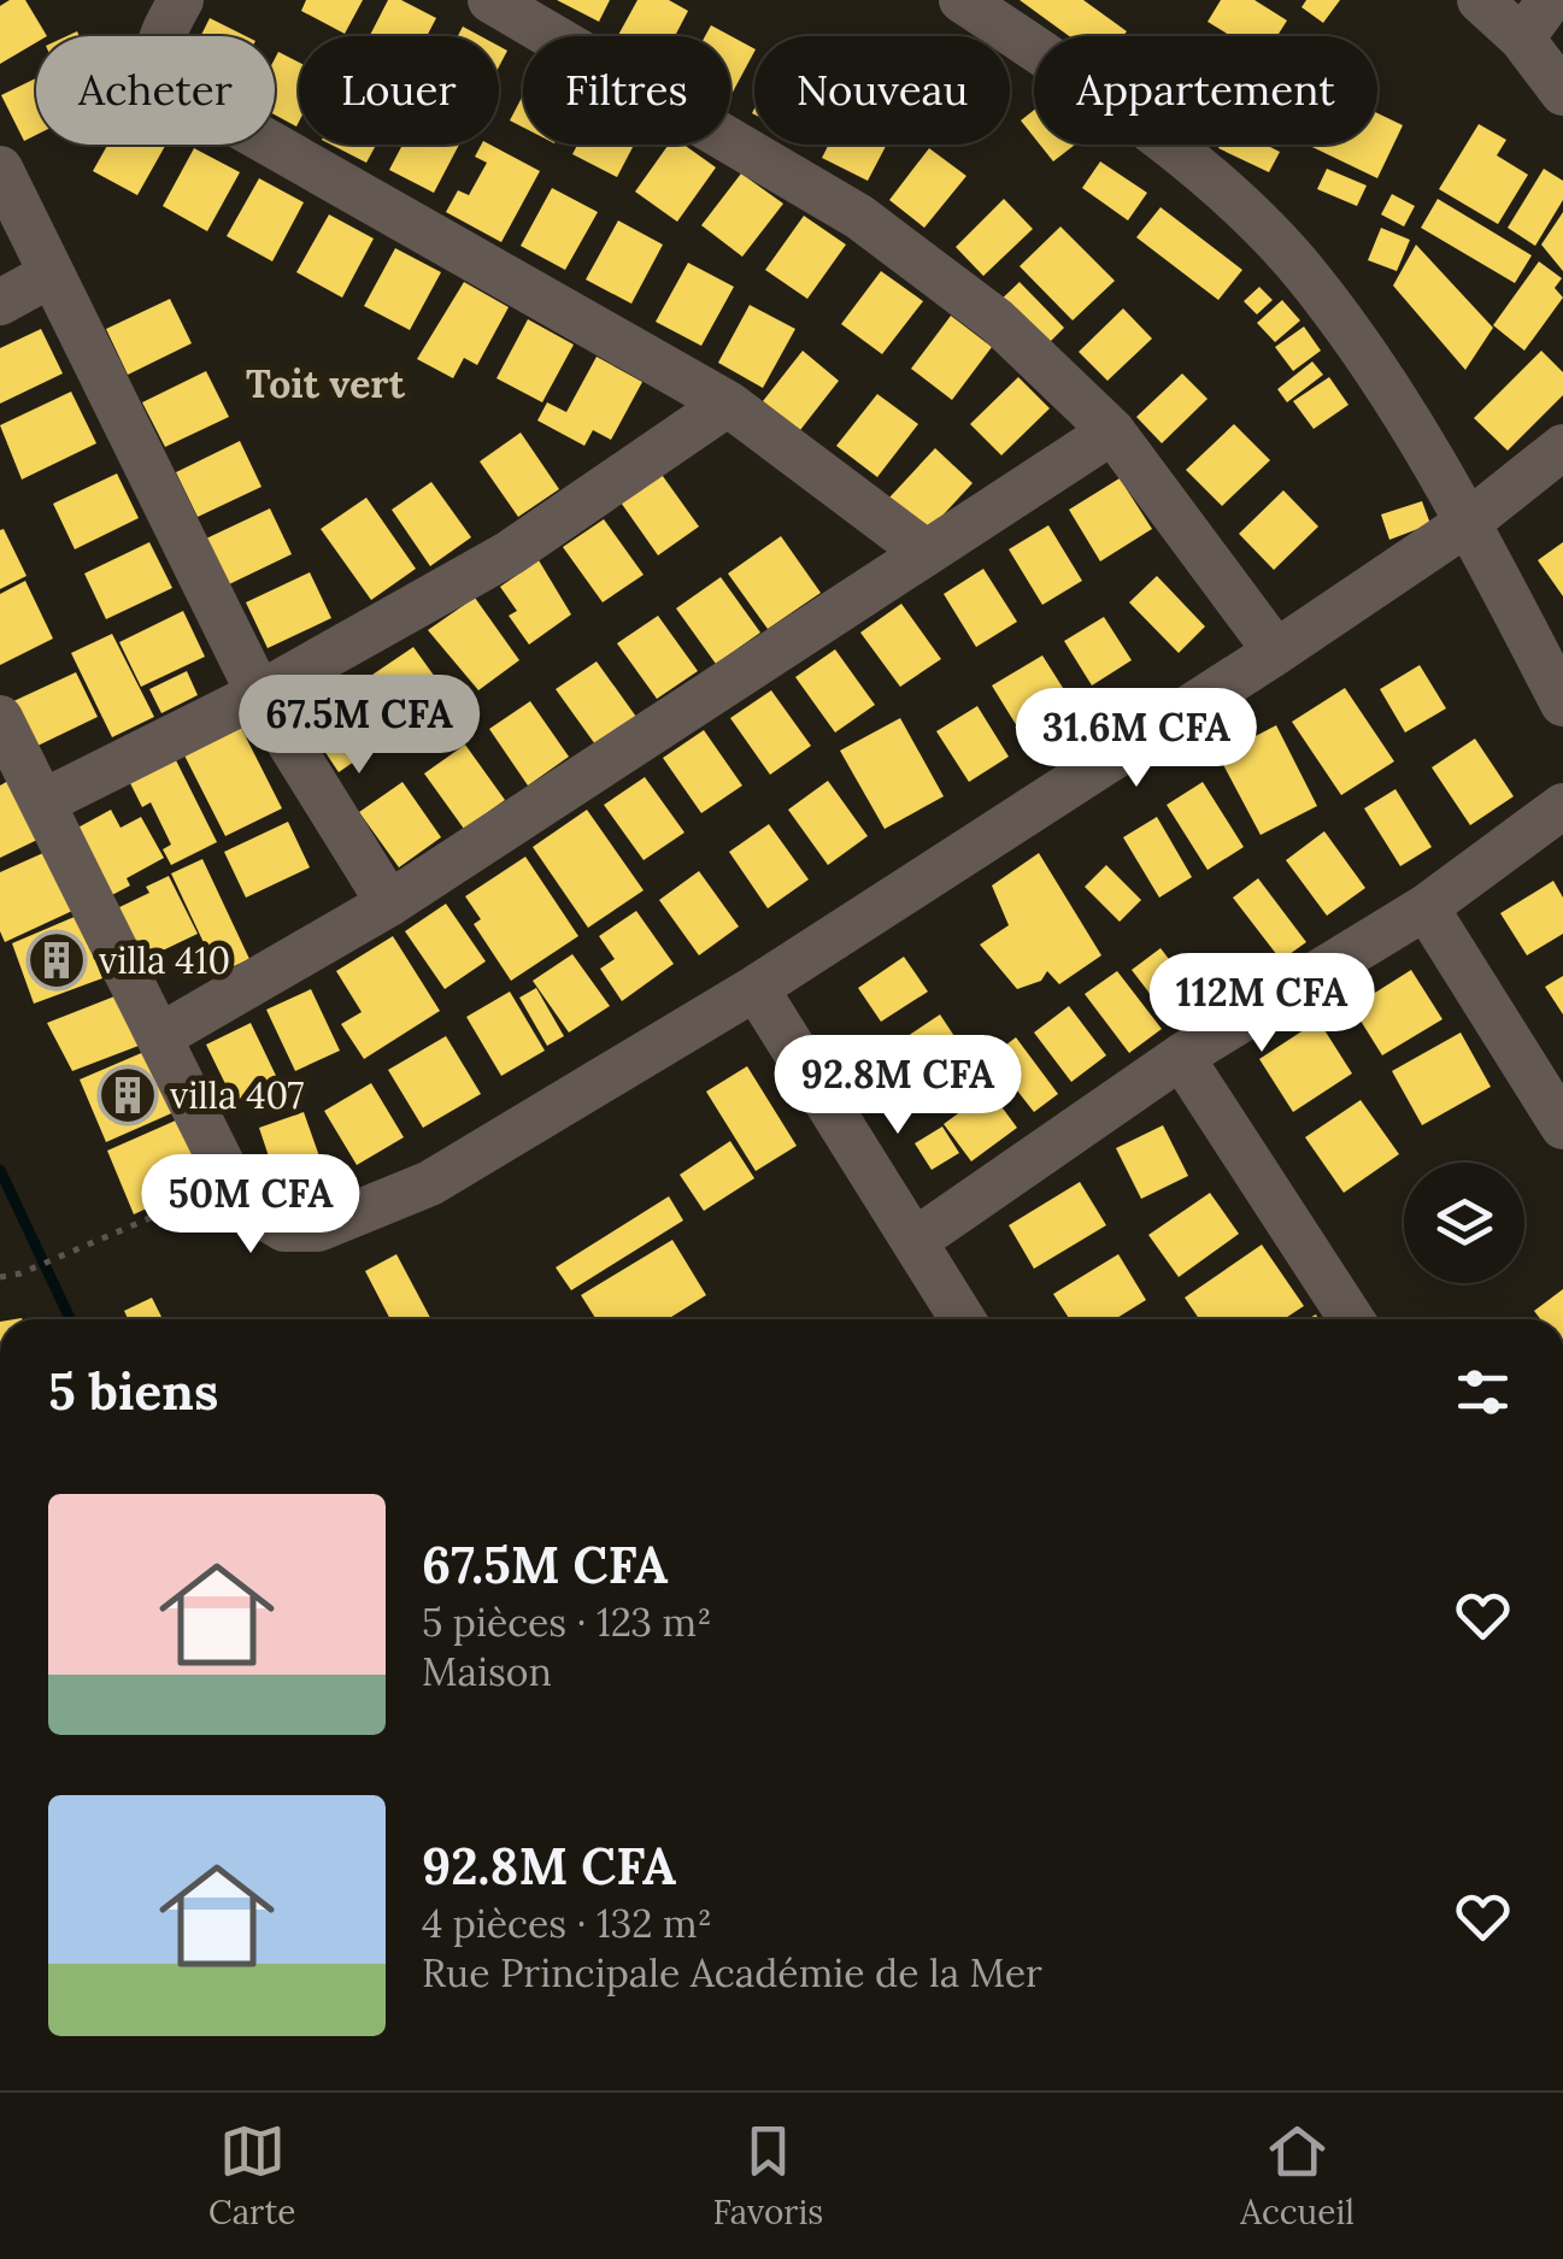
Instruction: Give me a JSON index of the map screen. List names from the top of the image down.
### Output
{
  "districts": ["Toit vert"],
  "places": {
    "building": ["villa 410", "villa 407"]
  },
  "page": {
    "chip": [
      "Acheter",
      "Louer",
      "Filtres",
      "Nouveau",
      "Appartement"
    ],
    "price": [
      "67.5M CFA",
      "31.6M CFA",
      "112M CFA",
      "92.8M CFA",
      "50M CFA"
    ],
    "heading": "5 biens",
    "list": [
      {
        "name": "67.5M CFA",
        "note": "5 pièces · 123 m² · Maison"
      },
      {
        "name": "92.8M CFA",
        "note": "4 pièces · 132 m² · Rue Principale Académie de la Mer"
      }
    ],
    "tabs": ["Carte", "Favoris", "Accueil"]
  }
}
